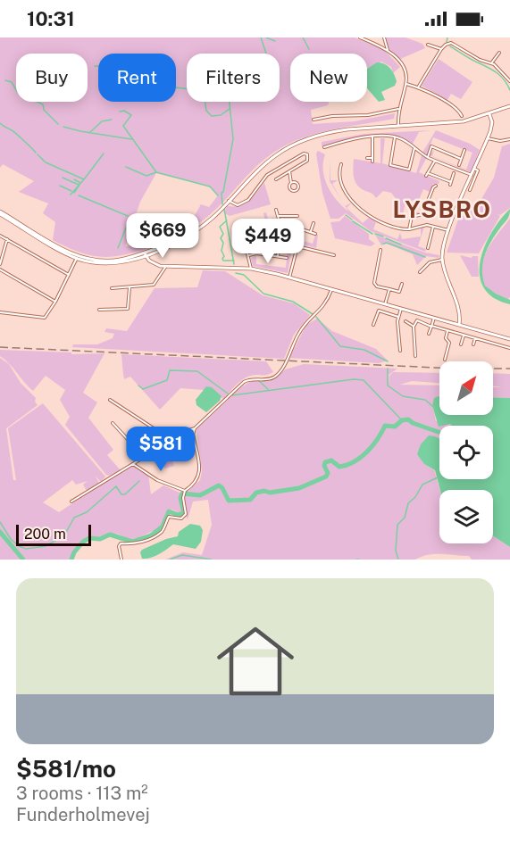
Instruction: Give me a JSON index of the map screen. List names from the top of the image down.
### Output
{
  "districts": ["LYSBRO"],
  "scale_bar": "200 m",
  "north": "top right",
  "page": {
    "status": "10:31",
    "chip": [
      "Buy",
      "Rent",
      "Filters",
      "New"
    ],
    "price": ["$669", "$449", "$581"],
    "scale": "200 m",
    "list": [
      {
        "name": "$581/mo",
        "note": "3 rooms · 113 m² · Funderholmevej"
      }
    ]
  }
}
